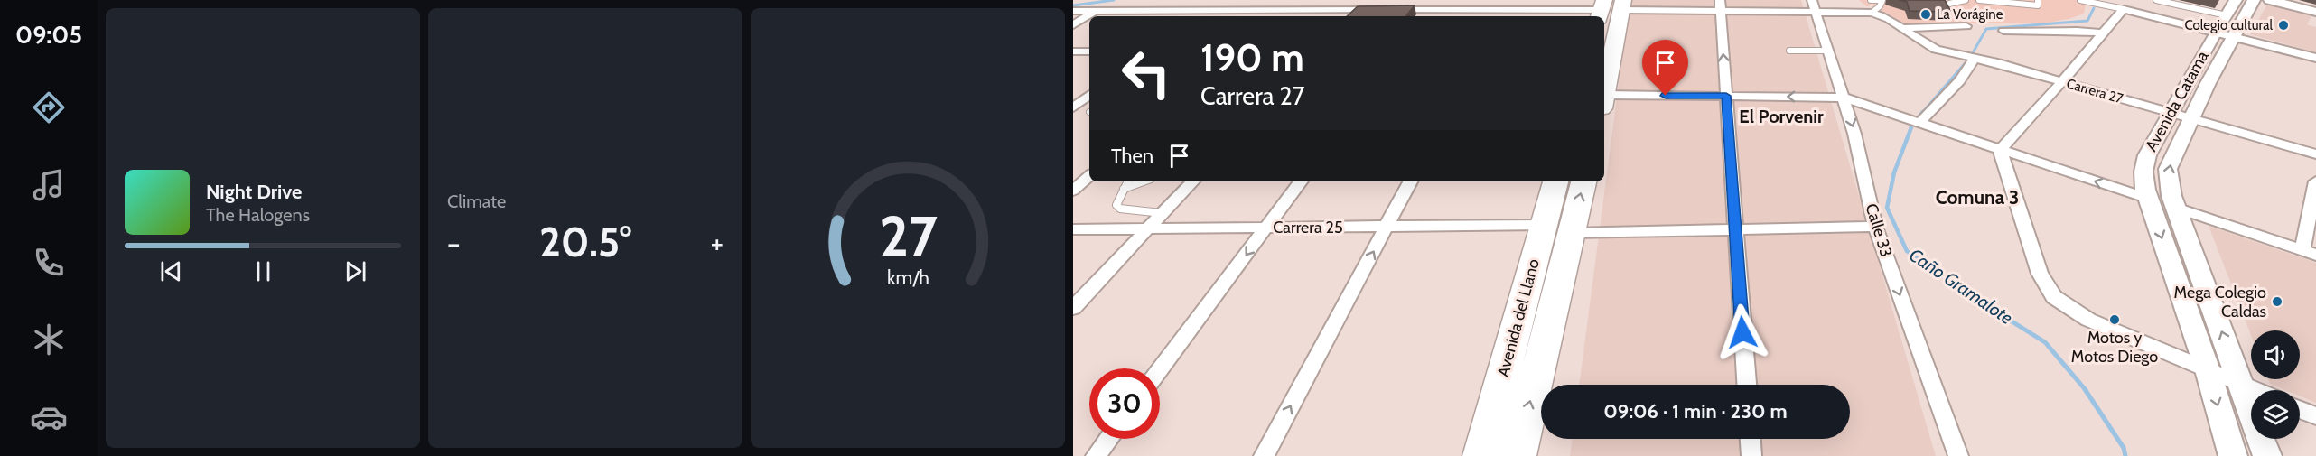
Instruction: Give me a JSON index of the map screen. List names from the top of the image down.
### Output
{
  "streets": {
    "highway": ["Avenida del Llano"],
    "main road": ["Avenida Catama"],
    "street": ["Carrera 27", "Carrera 25", "Calle 33"]
  },
  "crossings": [
    ["Carrera 27", "Avenida Catama"],
    ["Carrera 25", "Calle 33"],
    ["Carrera 25", "Avenida del Llano"]
  ],
  "one_way": ["Calle 33"],
  "districts": ["El Porvenir", "Comuna 3"],
  "water": ["Caño Gramalote"],
  "places": [
    "La Vorágine",
    "Colegio cultural",
    "Mega Colegio Caldas",
    "Motos y Motos Diego"
  ],
  "page": {
    "tabs": "09:05",
    "tile": "Climate",
    "turn": ["190 m", "Carrera 27"],
    "then": "Then",
    "song": ["Night Drive", "The Halogens"],
    "heat": ["−", "20.5°", "+"],
    "limit": "30",
    "trip": "09:06 · 1 min · 230 m",
    "gauge": ["27", "km/h"]
  }
}
